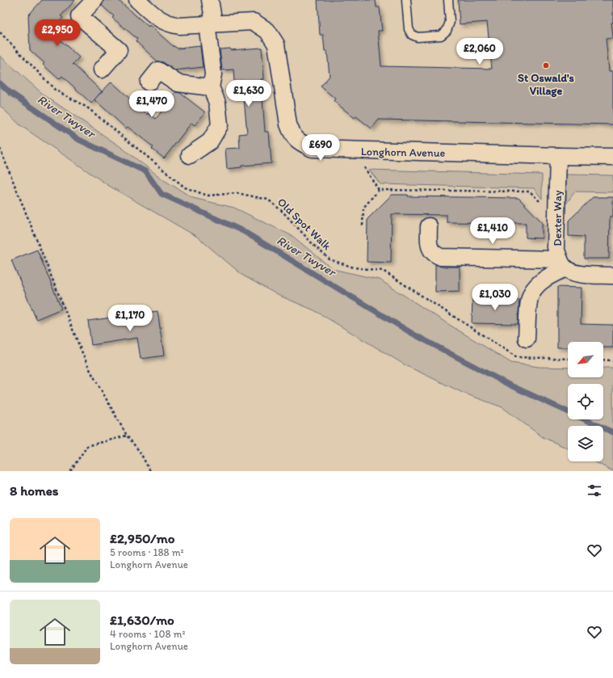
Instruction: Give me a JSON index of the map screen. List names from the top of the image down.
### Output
{
  "streets": {
    "street": ["Longhorn Avenue", "Dexter Way"],
    "path": ["Old Spot Walk"]
  },
  "crossings": [
    ["Longhorn Avenue", "Dexter Way"]
  ],
  "water": ["River Twyver"],
  "places": ["St Oswald's Village"],
  "north": "bottom left",
  "page": {
    "price": [
      "£2,950",
      "£2,060",
      "£1,630",
      "£1,470",
      "£690",
      "£1,410",
      "£1,030",
      "£1,170"
    ],
    "heading": "8 homes",
    "list": [
      {
        "name": "£2,950/mo",
        "note": "5 rooms · 188 m² · Longhorn Avenue"
      },
      {
        "name": "£1,630/mo",
        "note": "4 rooms · 108 m² · Longhorn Avenue"
      }
    ]
  }
}
